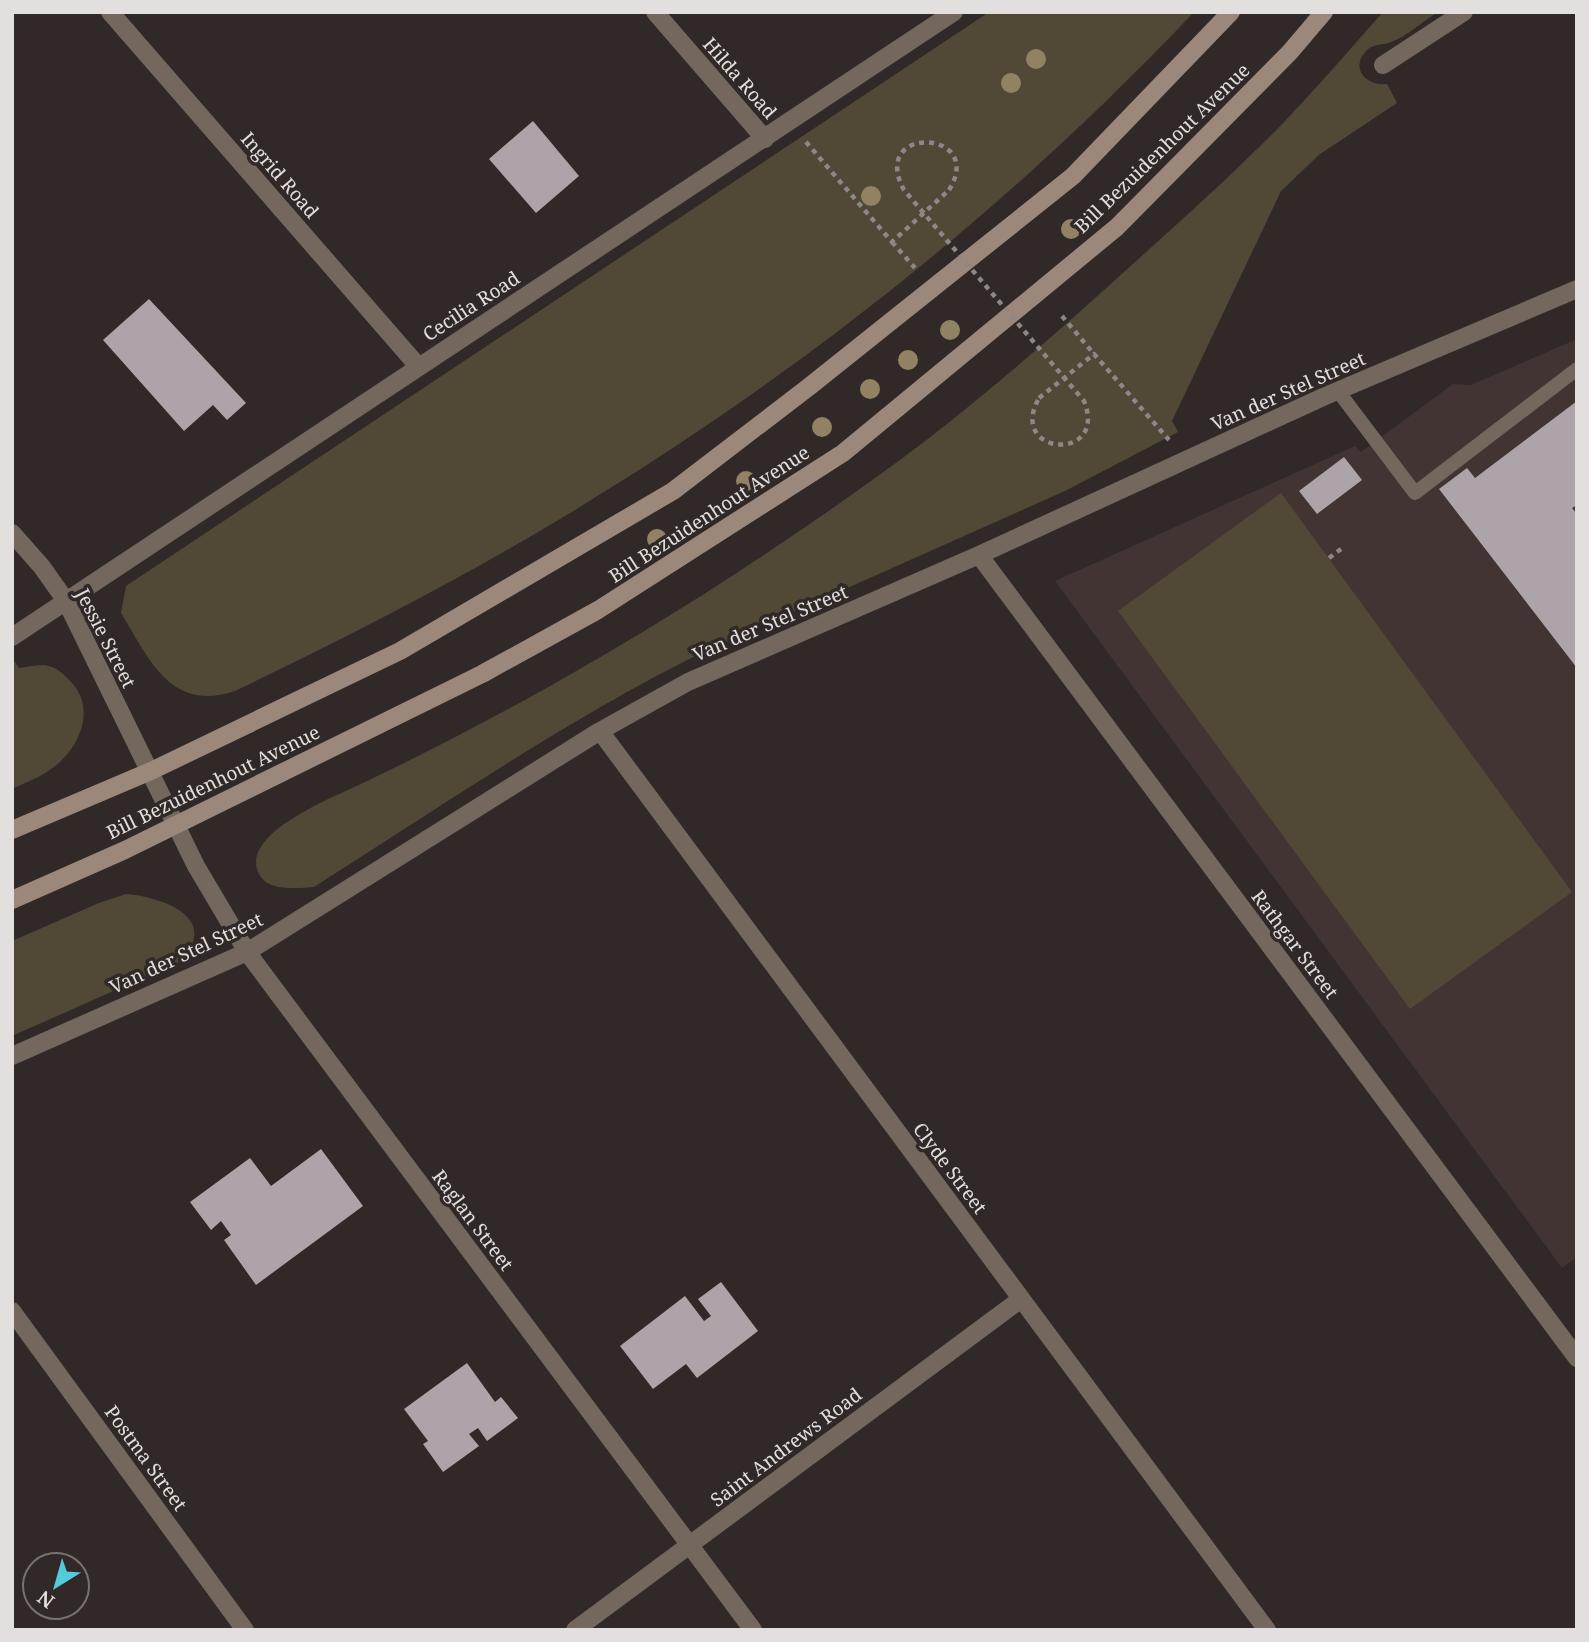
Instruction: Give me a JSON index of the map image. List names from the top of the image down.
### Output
{
  "streets": {
    "main road": ["Bill Bezuidenhout Avenue"],
    "street": [
      "Hilda Road",
      "Ingrid Road",
      "Cecilia Road",
      "Van der Stel Street",
      "Jessie Street",
      "Rathgar Street",
      "Clyde Street",
      "Raglan Street",
      "Saint Andrews Road",
      "Postma Street"
    ]
  },
  "crossings": [
    ["Hilda Road", "Cecilia Road"],
    ["Bill Bezuidenhout Avenue", "Jessie Street"],
    ["Bill Bezuidenhout Avenue", "Raglan Street"],
    ["Ingrid Road", "Cecilia Road"],
    ["Cecilia Road", "Jessie Street"],
    ["Van der Stel Street", "Rathgar Street"],
    ["Van der Stel Street", "Clyde Street"],
    ["Van der Stel Street", "Raglan Street"],
    ["Jessie Street", "Raglan Street"],
    ["Clyde Street", "Saint Andrews Road"],
    ["Raglan Street", "Saint Andrews Road"]
  ],
  "north": "bottom left"
}
